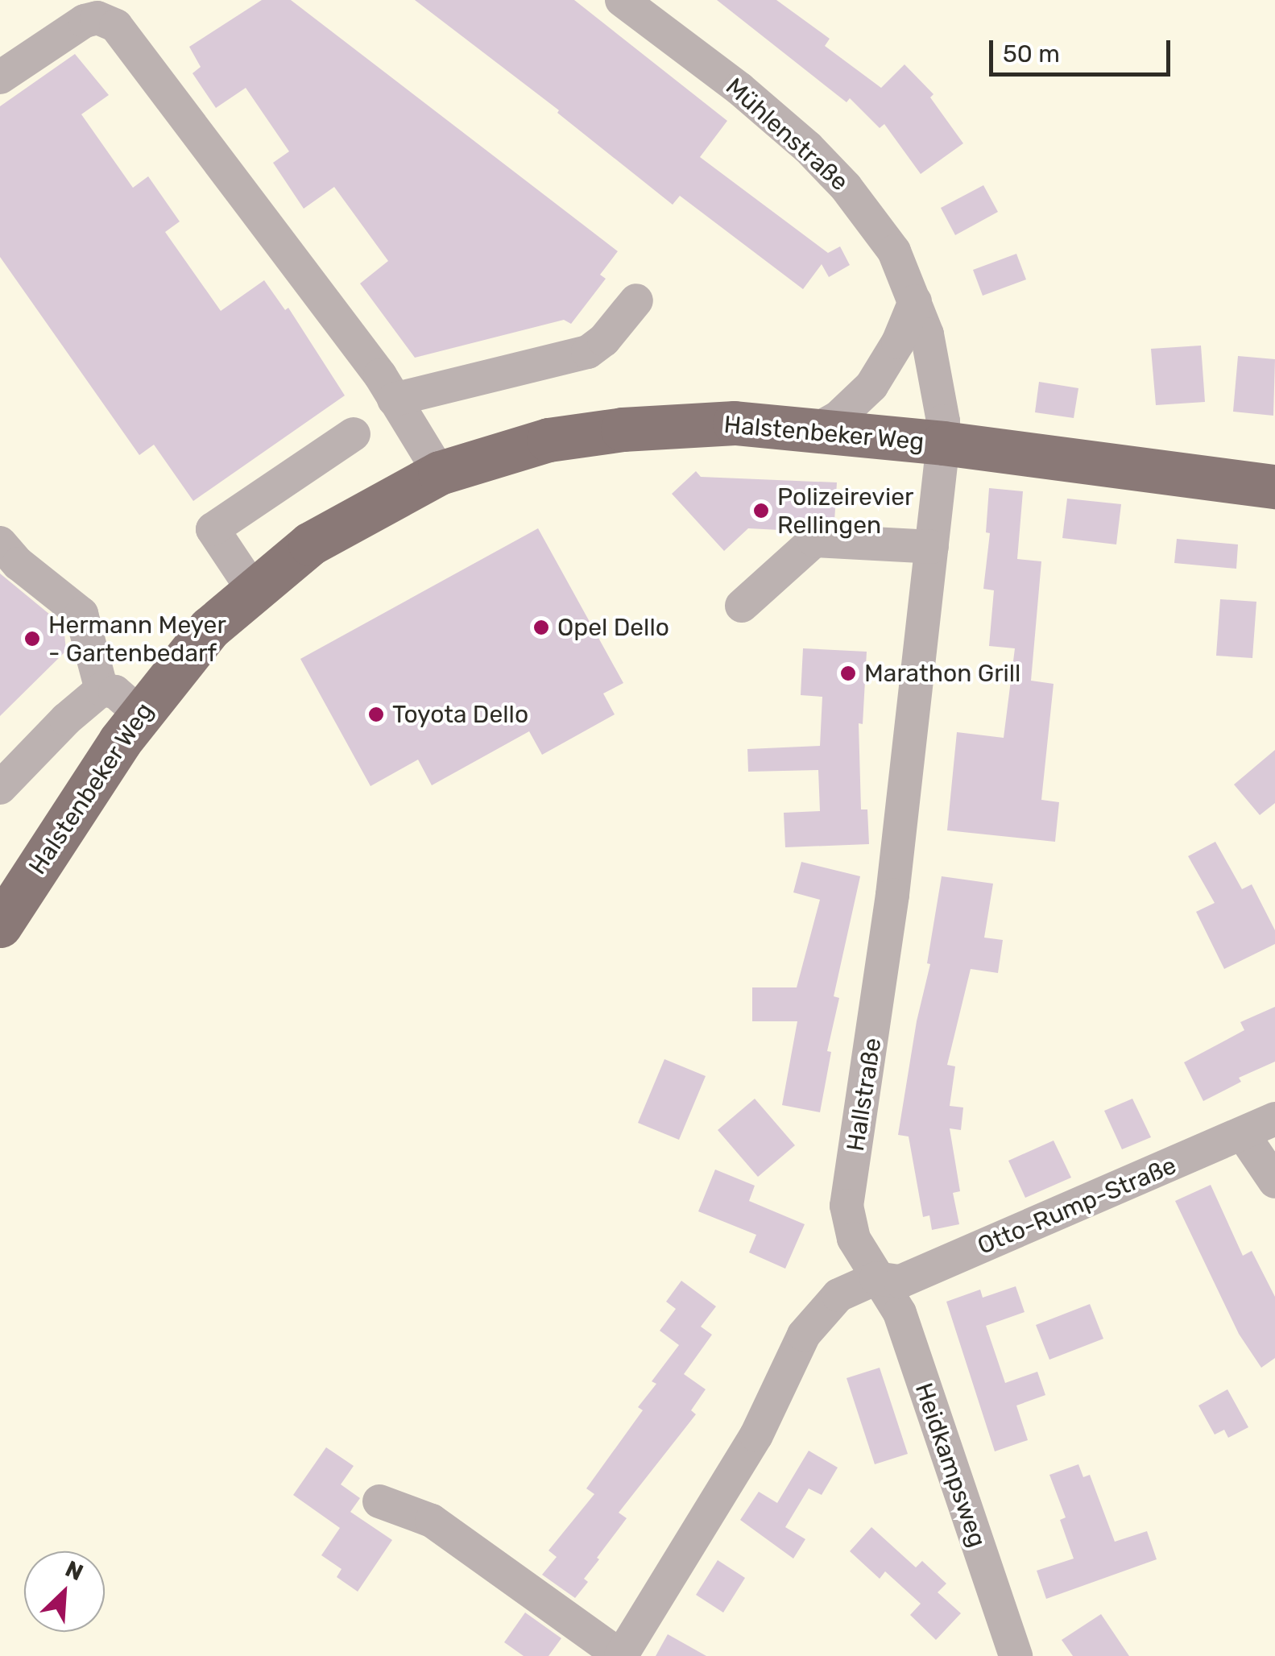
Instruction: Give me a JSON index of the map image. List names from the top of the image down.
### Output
{
  "streets": {
    "main road": ["Halstenbeker Weg"],
    "street": [
      "Mühlenstraße",
      "Hallstraße",
      "Otto-Rump-Straße",
      "Heidkampsweg"
    ]
  },
  "crossings": [
    ["Mühlenstraße", "Halstenbeker Weg"],
    ["Mühlenstraße", "Hallstraße"],
    ["Halstenbeker Weg", "Hallstraße"],
    ["Hallstraße", "Otto-Rump-Straße"],
    ["Hallstraße", "Heidkampsweg"],
    ["Otto-Rump-Straße", "Heidkampsweg"]
  ],
  "places": [
    "Polizeirevier Rellingen",
    "Opel Dello",
    "Hermann Meyer - Gartenbedarf",
    "Marathon Grill",
    "Toyota Dello"
  ],
  "scale_bar": "50 m",
  "north": "top right"
}
